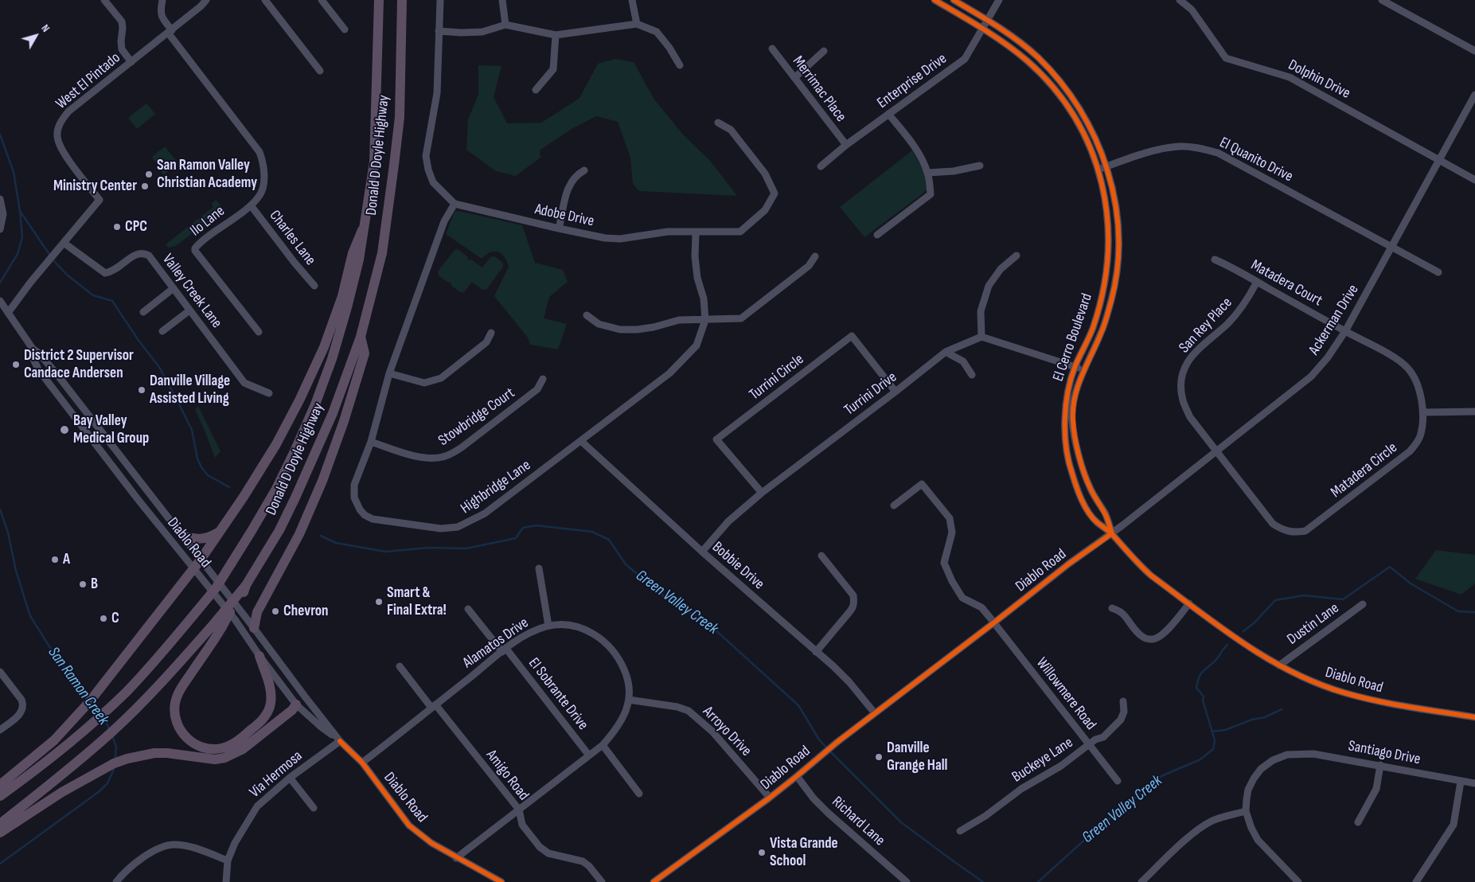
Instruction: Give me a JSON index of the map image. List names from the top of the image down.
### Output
{
  "streets": {
    "highway": ["Donald D Doyle Highway"],
    "street": [
      "Dolphin Drive",
      "West El Pintado",
      "Enterprise Drive",
      "Merrimac Place",
      "El Quanito Drive",
      "Adobe Drive",
      "Ilo Lane",
      "Charles Lane",
      "Matadera Court",
      "Valley Creek Lane",
      "Ackerman Drive",
      "San Rey Place",
      "El Cerro Boulevard",
      "Turrini Circle",
      "Turrini Drive",
      "Stowbridge Court",
      "Matadera Circle",
      "Highbridge Lane",
      "Diablo Road",
      "Bobbie Drive",
      "Dustin Lane",
      "Alamatos Drive",
      "El Sobrante Drive",
      "Willowmere Road",
      "Arroyo Drive",
      "Santiago Drive",
      "Buckeye Lane",
      "Via Hermosa",
      "Amigo Road",
      "Richard Lane"
    ]
  },
  "crossings": [
    ["Dolphin Drive", "Ackerman Drive"],
    ["West El Pintado", "Ilo Lane"],
    ["West El Pintado", "Valley Creek Lane"],
    ["West El Pintado", "Diablo Road"],
    ["Enterprise Drive", "Merrimac Place"],
    ["Enterprise Drive", "El Cerro Boulevard"],
    ["El Quanito Drive", "Ackerman Drive"],
    ["El Quanito Drive", "El Cerro Boulevard"],
    ["Adobe Drive", "Highbridge Lane"],
    ["Ilo Lane", "Charles Lane"],
    ["Matadera Court", "Ackerman Drive"],
    ["Matadera Court", "San Rey Place"],
    ["Matadera Court", "Matadera Circle"],
    ["Ackerman Drive", "San Rey Place"],
    ["Ackerman Drive", "El Cerro Boulevard"],
    ["Ackerman Drive", "Matadera Circle"],
    ["Ackerman Drive", "Diablo Road"],
    ["San Rey Place", "Matadera Circle"],
    ["El Cerro Boulevard", "Diablo Road"],
    ["Turrini Circle", "Turrini Drive"],
    ["Turrini Drive", "Bobbie Drive"],
    ["Stowbridge Court", "Highbridge Lane"],
    ["Highbridge Lane", "Bobbie Drive"],
    ["Diablo Road", "Bobbie Drive"],
    ["Diablo Road", "Dustin Lane"],
    ["Diablo Road", "Alamatos Drive"],
    ["Diablo Road", "Willowmere Road"],
    ["Diablo Road", "Arroyo Drive"],
    ["Diablo Road", "Via Hermosa"],
    ["Diablo Road", "Richard Lane"],
    ["Alamatos Drive", "El Sobrante Drive"],
    ["Alamatos Drive", "Arroyo Drive"],
    ["Alamatos Drive", "Amigo Road"],
    ["Willowmere Road", "Buckeye Lane"]
  ],
  "water": ["Green Valley Creek", "San Ramon Creek"],
  "places": [
    "San Ramon Valley Christian Academy",
    "Ministry Center",
    "CPC",
    "District 2 Supervisor Candace Andersen",
    "Danville Village Assisted Living",
    "Bay Valley Medical Group",
    "A",
    "B",
    "Smart & Final Extra!",
    "Chevron",
    "C",
    "Danville Grange Hall",
    "Vista Grande School"
  ],
  "north": "top right"
}
